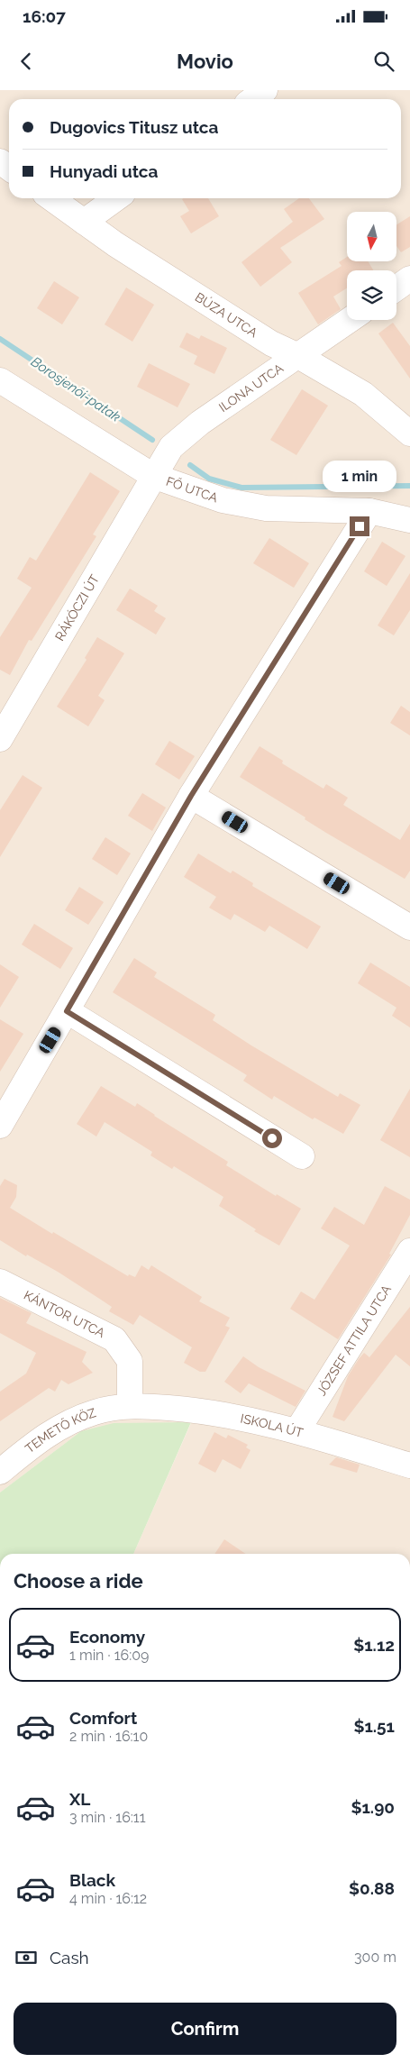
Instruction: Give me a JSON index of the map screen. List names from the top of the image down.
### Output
{
  "streets": {
    "street": [
      "BÚZA UTCA",
      "ILONA UTCA",
      "FŐ UTCA",
      "RÁKÓCZI ÚT",
      "KÁNTOR UTCA",
      "JÓZSEF ATTILA UTCA",
      "ISKOLA ÚT",
      "TEMETŐ KÖZ"
    ]
  },
  "crossings": [
    ["BÚZA UTCA", "ILONA UTCA"],
    ["ILONA UTCA", "FŐ UTCA"],
    ["ILONA UTCA", "RÁKÓCZI ÚT"],
    ["FŐ UTCA", "RÁKÓCZI ÚT"],
    ["KÁNTOR UTCA", "ISKOLA ÚT"],
    ["KÁNTOR UTCA", "TEMETŐ KÖZ"],
    ["JÓZSEF ATTILA UTCA", "ISKOLA ÚT"],
    ["ISKOLA ÚT", "TEMETŐ KÖZ"]
  ],
  "water": ["Borosjenői-patak"],
  "north": "bottom",
  "page": {
    "status": "16:07",
    "header": "Movio",
    "banner": ["Dugovics Titusz utca", "Hunyadi utca"],
    "bubble": "1 min",
    "heading": "Choose a ride",
    "list": [
      {
        "name": "Economy",
        "note": "1 min · 16:09",
        "value": "$1.12"
      },
      {
        "name": "Comfort",
        "note": "2 min · 16:10",
        "value": "$1.51"
      },
      {
        "name": "XL",
        "note": "3 min · 16:11",
        "value": "$1.90"
      },
      {
        "name": "Black",
        "note": "4 min · 16:12",
        "value": "$0.88"
      }
    ],
    "pay": ["Cash", "300 m"],
    "buttons": "Confirm"
  }
}
